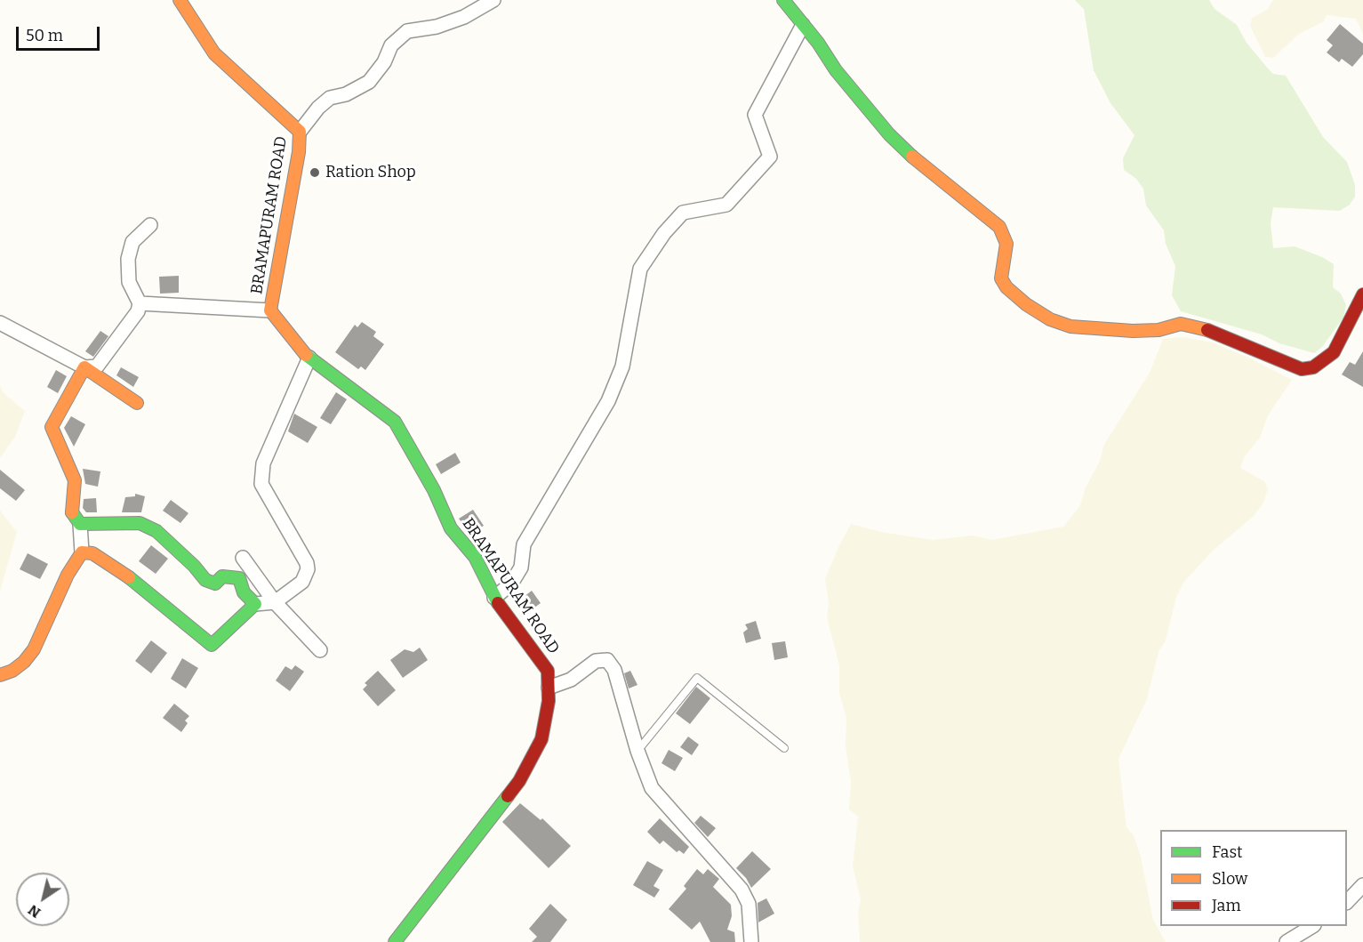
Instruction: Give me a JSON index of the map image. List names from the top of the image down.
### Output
{
  "streets": {
    "street": ["BRAMAPURAM ROAD"]
  },
  "places": ["Ration Shop"],
  "legend": ["Fast", "Slow", "Jam"],
  "scale_bar": "50 m",
  "north": "bottom left"
}
